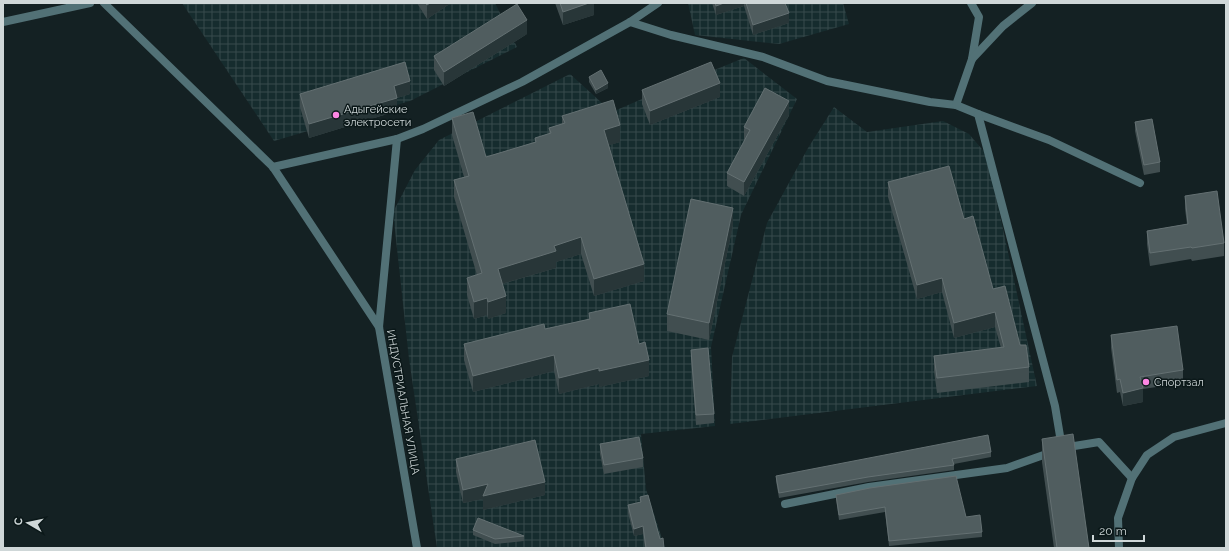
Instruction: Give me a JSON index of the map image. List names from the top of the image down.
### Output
{
  "streets": {
    "street": ["ИНДУСТРИАЛЬНАЯ УЛИЦА"]
  },
  "places": ["Адыгейские электросети", "Спортзал"],
  "scale_bar": "20 m",
  "north": "left"
}
